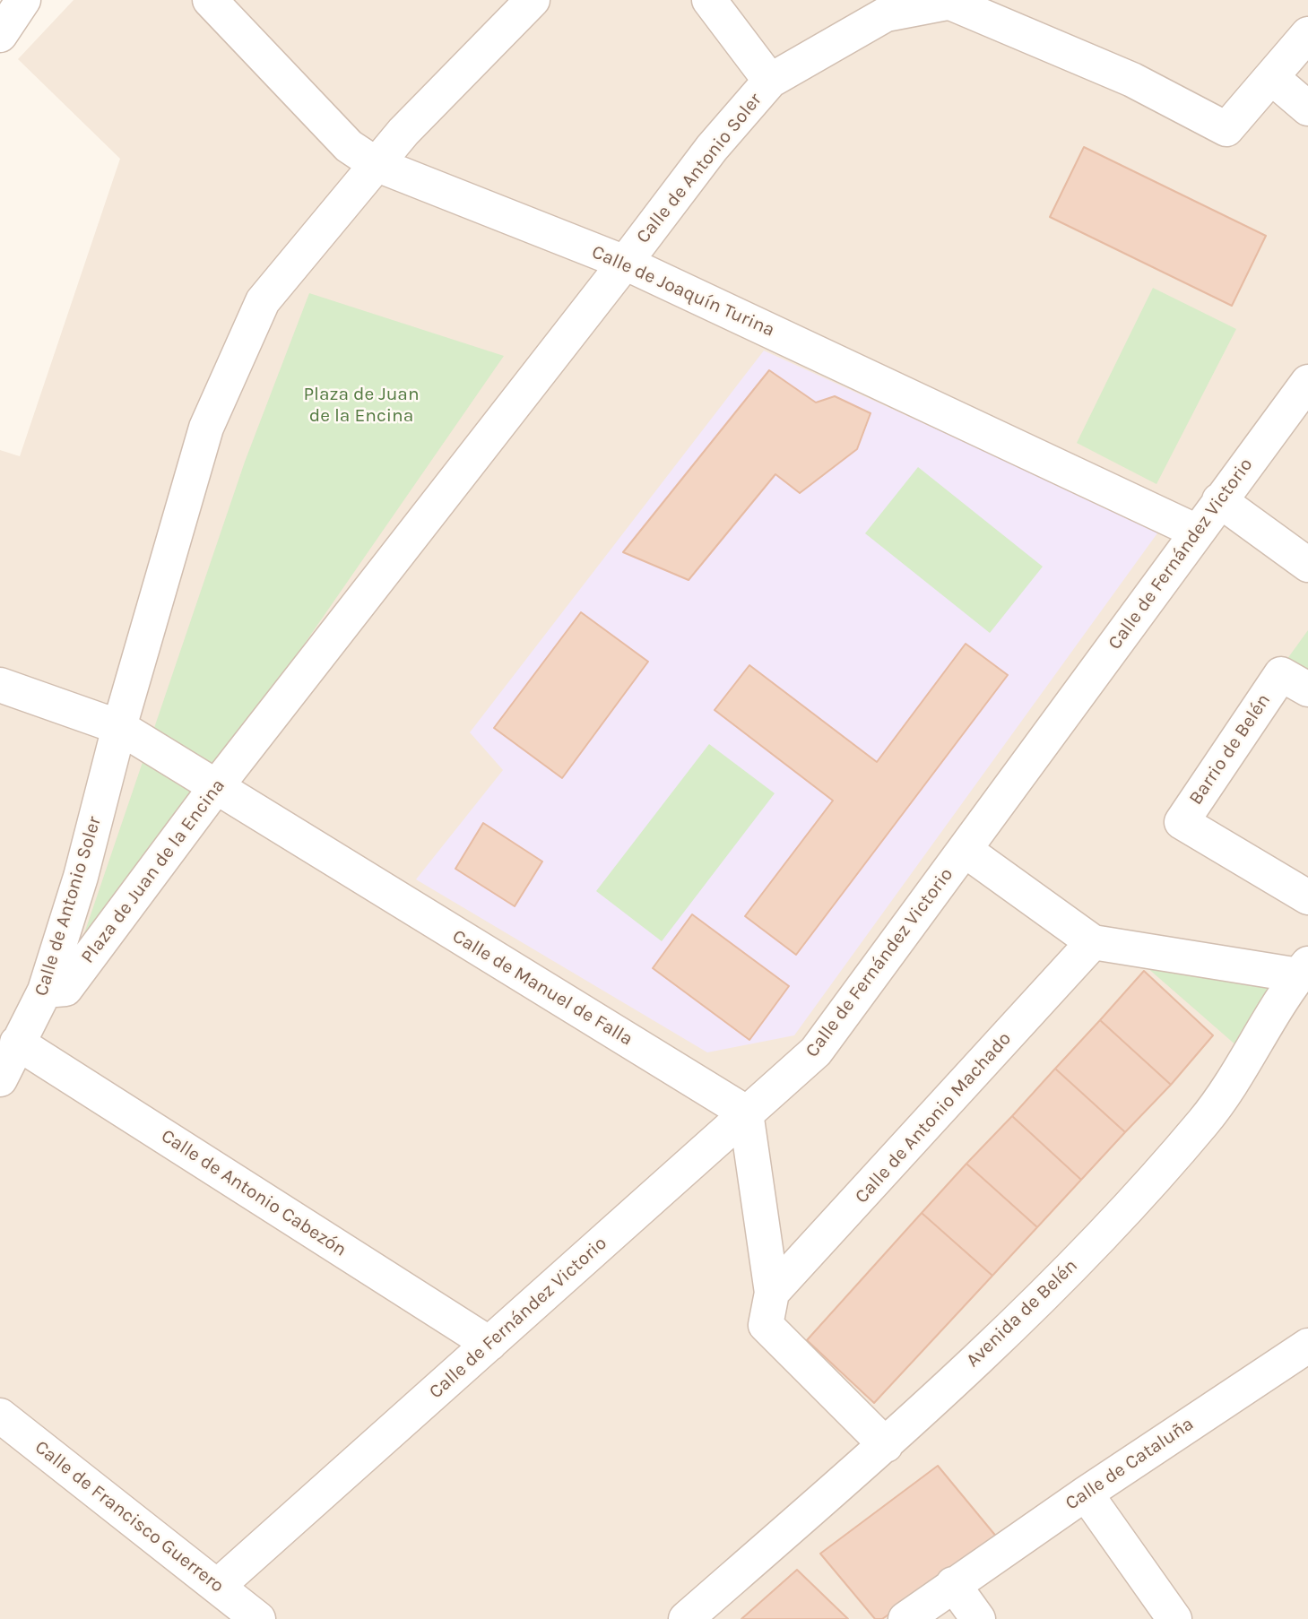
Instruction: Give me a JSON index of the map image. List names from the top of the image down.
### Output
{
  "streets": {
    "street": [
      "Calle de Antonio Soler",
      "Calle de Joaquín Turina",
      "Calle de Fernández Victorio",
      "Barrio de Belén",
      "Plaza de Juan de la Encina",
      "Calle de Manuel de Falla",
      "Calle de Antonio Machado",
      "Calle de Antonio Cabezón",
      "Avenida de Belén",
      "Calle de Cataluña",
      "Calle de Francisco Guerrero"
    ]
  },
  "crossings": [
    ["Calle de Antonio Soler", "Calle de Joaquín Turina"],
    ["Calle de Antonio Soler", "Plaza de Juan de la Encina"],
    ["Calle de Antonio Soler", "Calle de Manuel de Falla"],
    ["Calle de Antonio Soler", "Calle de Antonio Cabezón"],
    ["Calle de Joaquín Turina", "Calle de Fernández Victorio"],
    ["Calle de Joaquín Turina", "Plaza de Juan de la Encina"],
    ["Calle de Fernández Victorio", "Calle de Manuel de Falla"],
    ["Calle de Fernández Victorio", "Calle de Antonio Cabezón"],
    ["Calle de Fernández Victorio", "Calle de Francisco Guerrero"],
    ["Plaza de Juan de la Encina", "Calle de Manuel de Falla"]
  ],
  "parks": ["Plaza de Juan de la Encina"]
}
